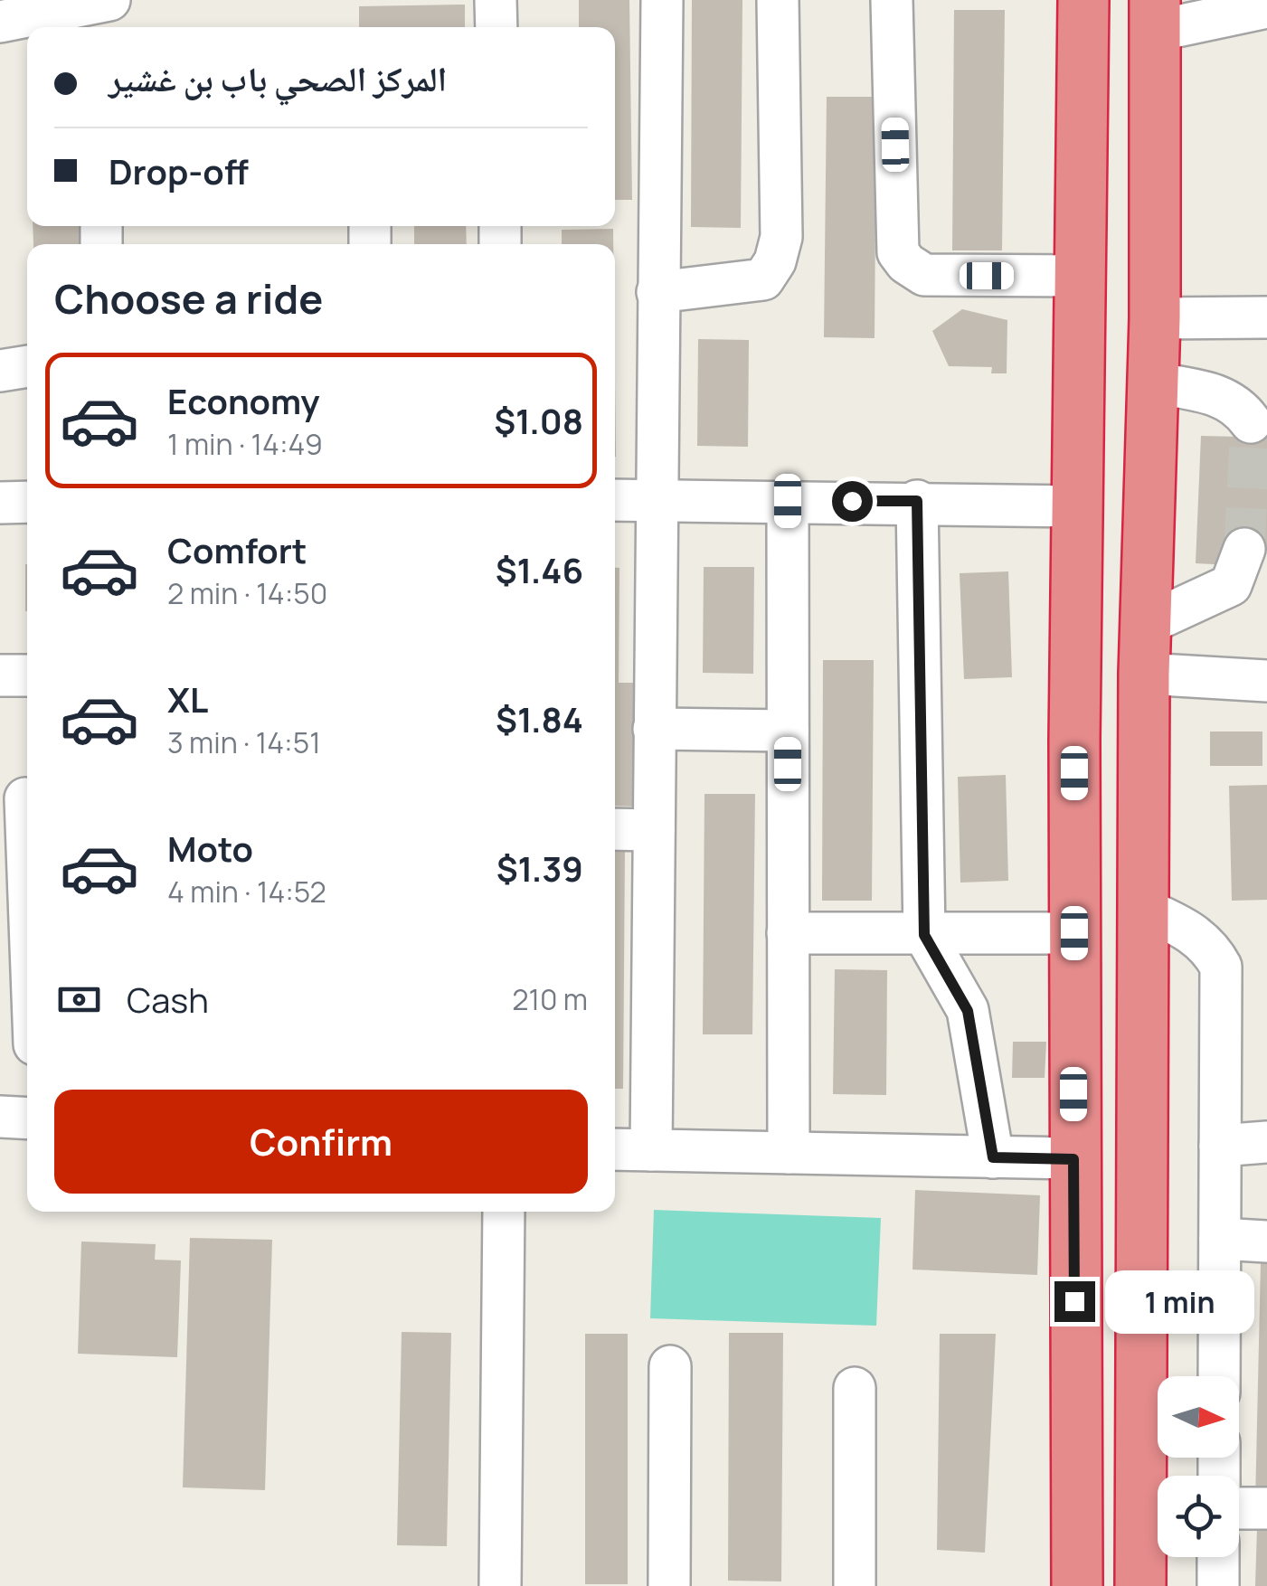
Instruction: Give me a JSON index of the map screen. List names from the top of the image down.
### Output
{
  "north": "right",
  "page": {
    "banner": ["المركز الصحي باب بن غشير", "Drop-off"],
    "heading": "Choose a ride",
    "list": [
      {
        "name": "Economy",
        "note": "1 min · 14:49",
        "value": "$1.08"
      },
      {
        "name": "Comfort",
        "note": "2 min · 14:50",
        "value": "$1.46"
      },
      {
        "name": "XL",
        "note": "3 min · 14:51",
        "value": "$1.84"
      },
      {
        "name": "Moto",
        "note": "4 min · 14:52",
        "value": "$1.39"
      }
    ],
    "pay": ["Cash", "210 m"],
    "buttons": "Confirm",
    "bubble": "1 min"
  }
}
